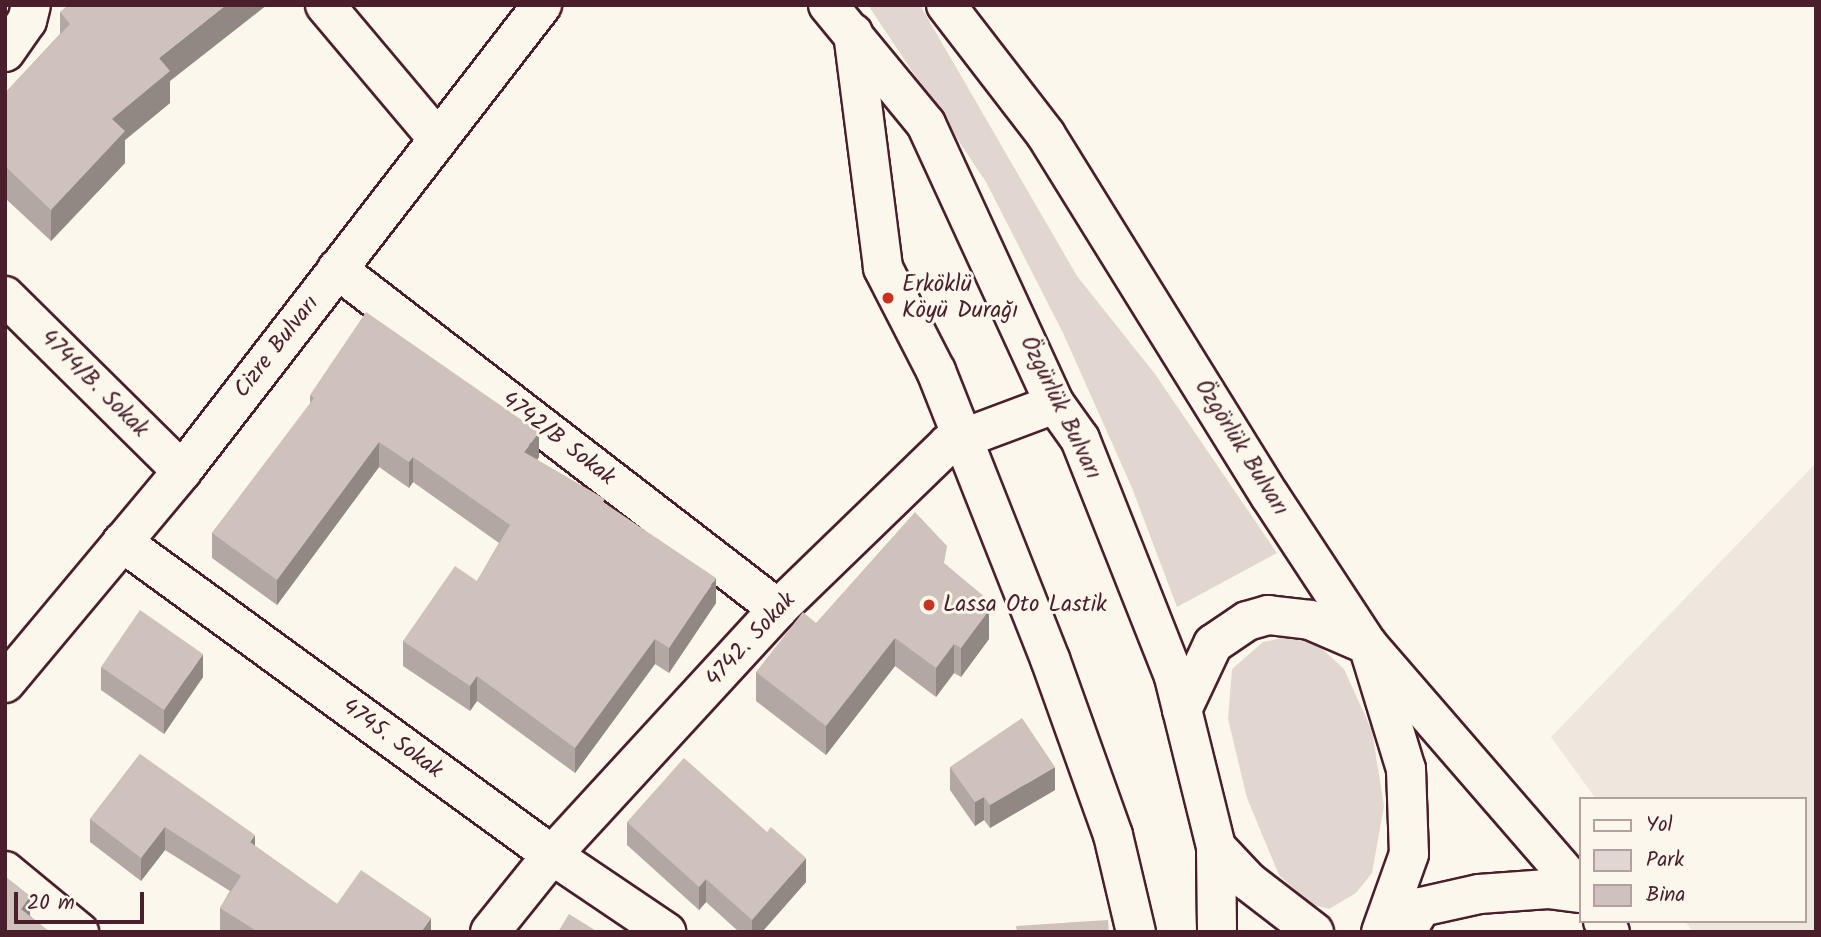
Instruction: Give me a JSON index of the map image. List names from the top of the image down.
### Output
{
  "streets": {
    "street": [
      "Cizre Bulvarı",
      "4744/B. Sokak",
      "Özgürlük Bulvarı",
      "4742/B Sokak",
      "Özgörlük Bulvarı",
      "4742. Sokak",
      "4745. Sokak"
    ]
  },
  "crossings": [
    ["Cizre Bulvarı", "4744/B. Sokak"],
    ["Cizre Bulvarı", "4742/B Sokak"],
    ["Cizre Bulvarı", "4745. Sokak"],
    ["Özgürlük Bulvarı", "4742. Sokak"],
    ["4742/B Sokak", "4742. Sokak"],
    ["4742. Sokak", "4745. Sokak"]
  ],
  "places": ["Erköklü Köyü Durağı", "Lassa Oto Lastik"],
  "legend": ["Yol", "Park", "Bina"],
  "scale_bar": "20 m"
}
